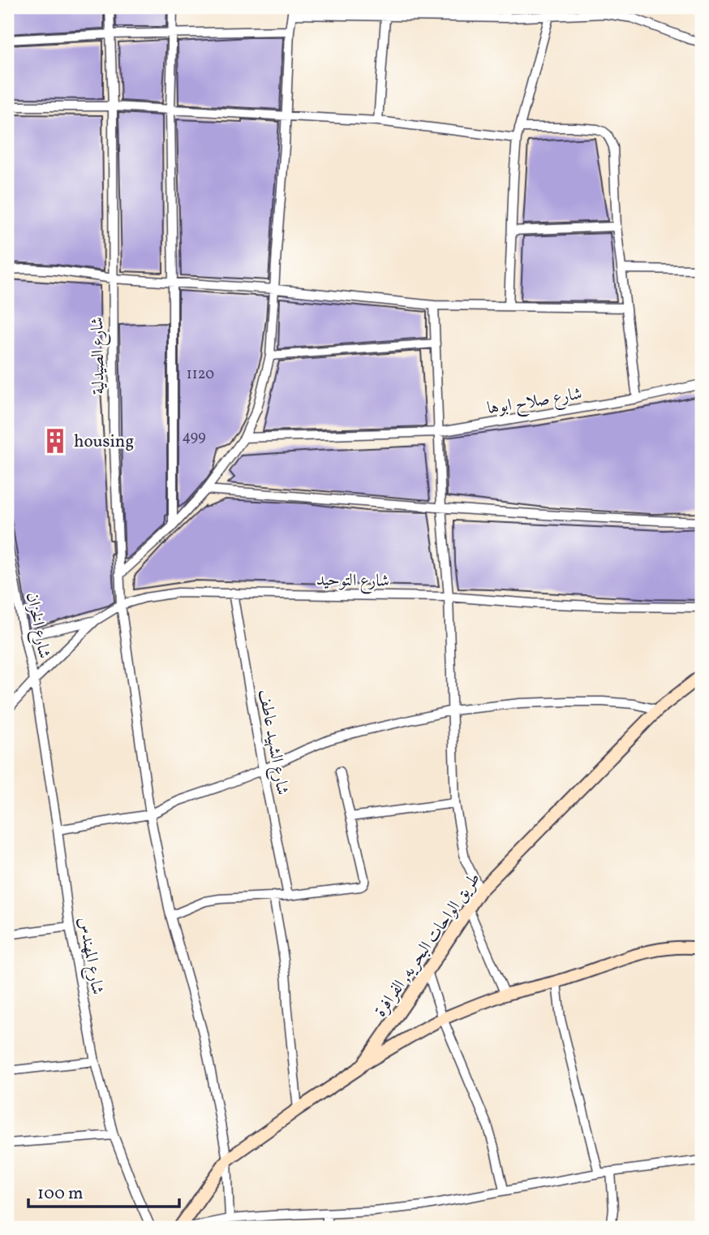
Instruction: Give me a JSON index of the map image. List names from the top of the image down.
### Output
{
  "streets": {
    "main road": ["طريق الواحات البحريه, الفرافرة"],
    "street": [
      "شارع الصيدلية",
      "شارع صلاح ابوها",
      "شارع التوحيد",
      "شارع الخزان",
      "شارع الشهيد عاطف",
      "شارع المهندس"
    ]
  },
  "crossings": [
    ["شارع الصيدلية", "شارع التوحيد"],
    ["شارع الصيدلية", "طريق الواحات البحريه, الفرافرة"],
    ["شارع التوحيد", "شارع الخزان"],
    ["شارع التوحيد", "شارع الشهيد عاطف"],
    ["شارع التوحيد", "شارع المهندس"],
    ["شارع الخزان", "شارع المهندس"]
  ],
  "places": {
    "building": ["housing"]
  },
  "house_numbers": ["1120", "499"],
  "scale_bar": "100 m"
}
